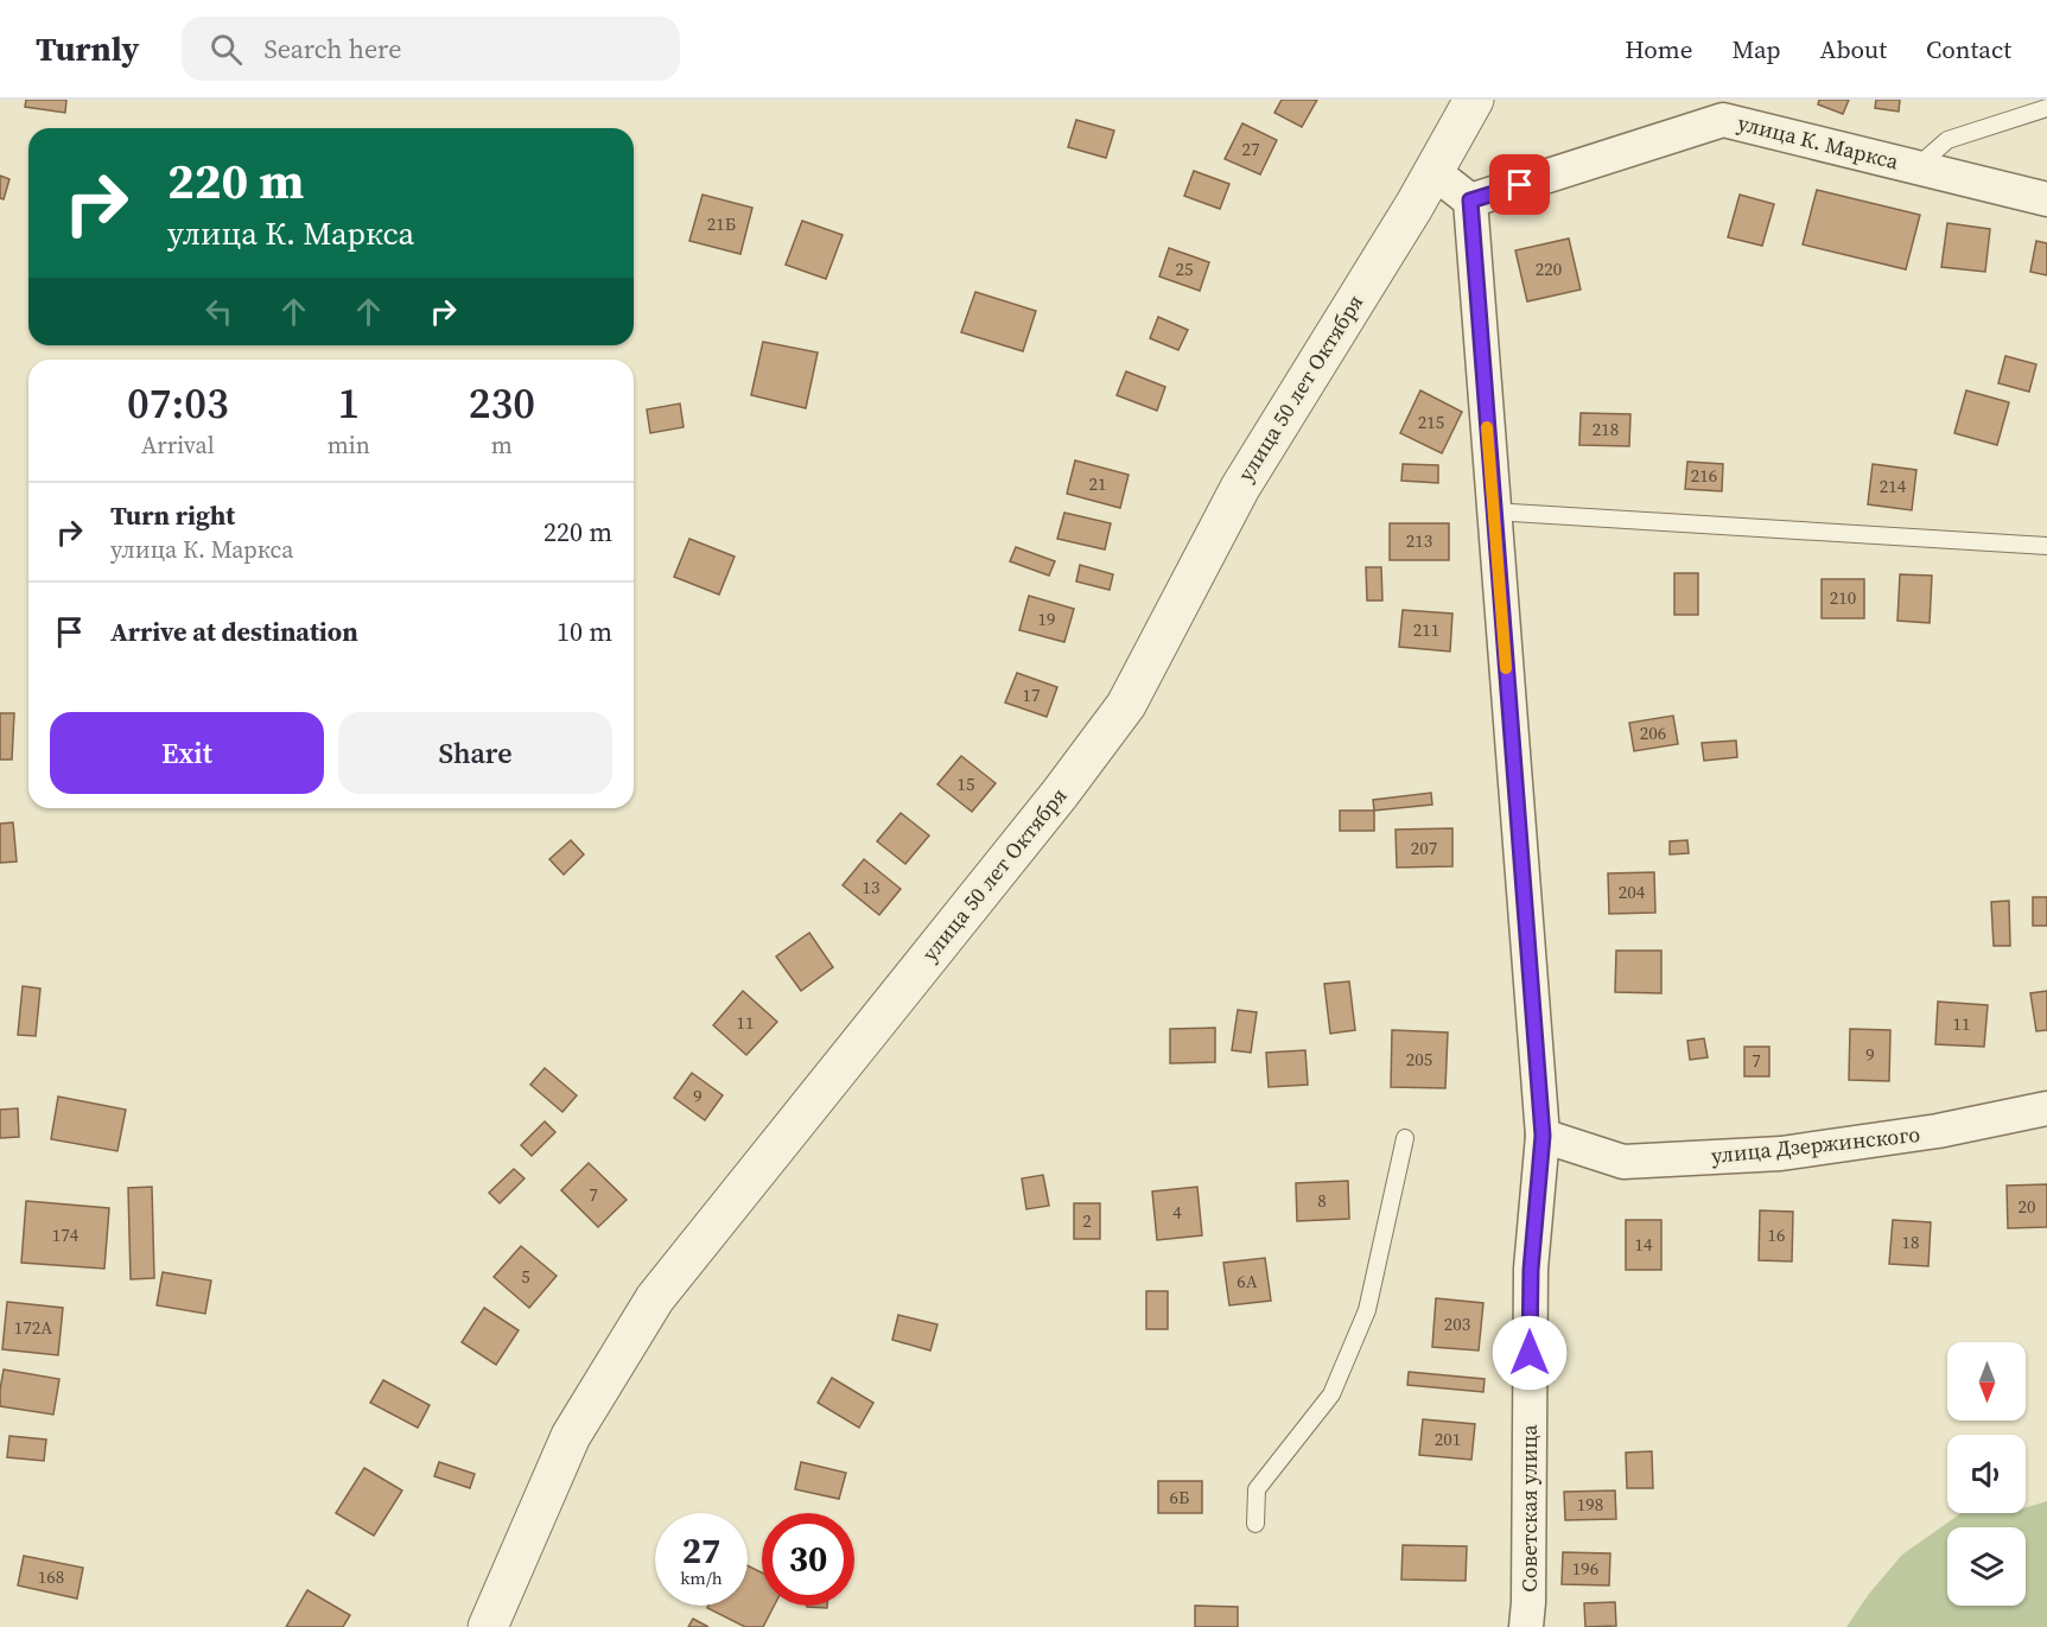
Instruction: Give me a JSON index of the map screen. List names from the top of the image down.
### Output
{
  "streets": {
    "street": [
      "улица К. Маркса",
      "улица 50 лет Октября",
      "улица Дзержинского",
      "Советская улица"
    ]
  },
  "crossings": [
    ["улица К. Маркса", "Советская улица"],
    ["улица Дзержинского", "Советская улица"]
  ],
  "house_numbers": [
    "27",
    "21Б",
    "25",
    "220",
    "215",
    "218",
    "216",
    "21",
    "214",
    "213",
    "210",
    "19",
    "211",
    "17",
    "206",
    "15",
    "207",
    "13",
    "204",
    "11",
    "11",
    "9",
    "205",
    "7",
    "9",
    "7",
    "8",
    "20",
    "4",
    "2",
    "174",
    "16",
    "18",
    "14",
    "5",
    "6А",
    "203",
    "172А",
    "201",
    "6Б",
    "198",
    "196",
    "168"
  ],
  "north": "bottom",
  "page": {
    "header": "Turnly",
    "search": "Search here",
    "nav": [
      "Home",
      "Map",
      "About",
      "Contact"
    ],
    "turn": ["220 m", "улица К. Маркса"],
    "eta": [
      "07:03",
      "Arrival",
      "1",
      "min",
      "230",
      "m"
    ],
    "list": [
      {
        "name": "Turn right",
        "note": "улица К. Маркса",
        "value": "220 m"
      },
      {
        "name": "Arrive at destination",
        "value": "10 m"
      }
    ],
    "buttons": ["Exit", "Share"],
    "speed": "27 km/h",
    "limit": "30"
  }
}
